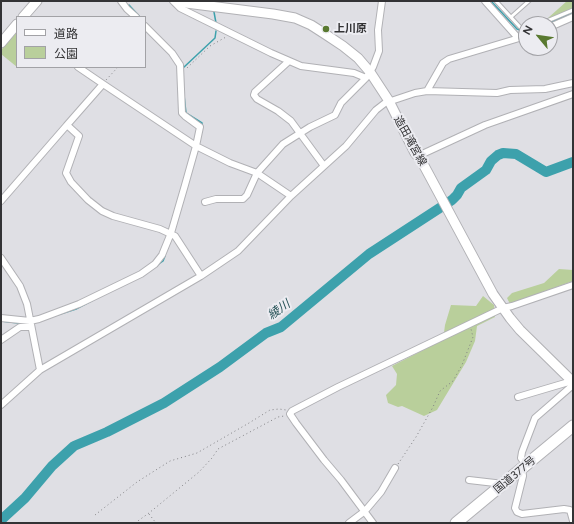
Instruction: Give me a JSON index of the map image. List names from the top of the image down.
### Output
{
  "streets": {
    "highway": ["国道377号"],
    "main road": ["造田滝宮線"]
  },
  "water": ["綾川"],
  "places": ["上川原"],
  "legend": ["道路", "公園"],
  "north": "top left"
}
